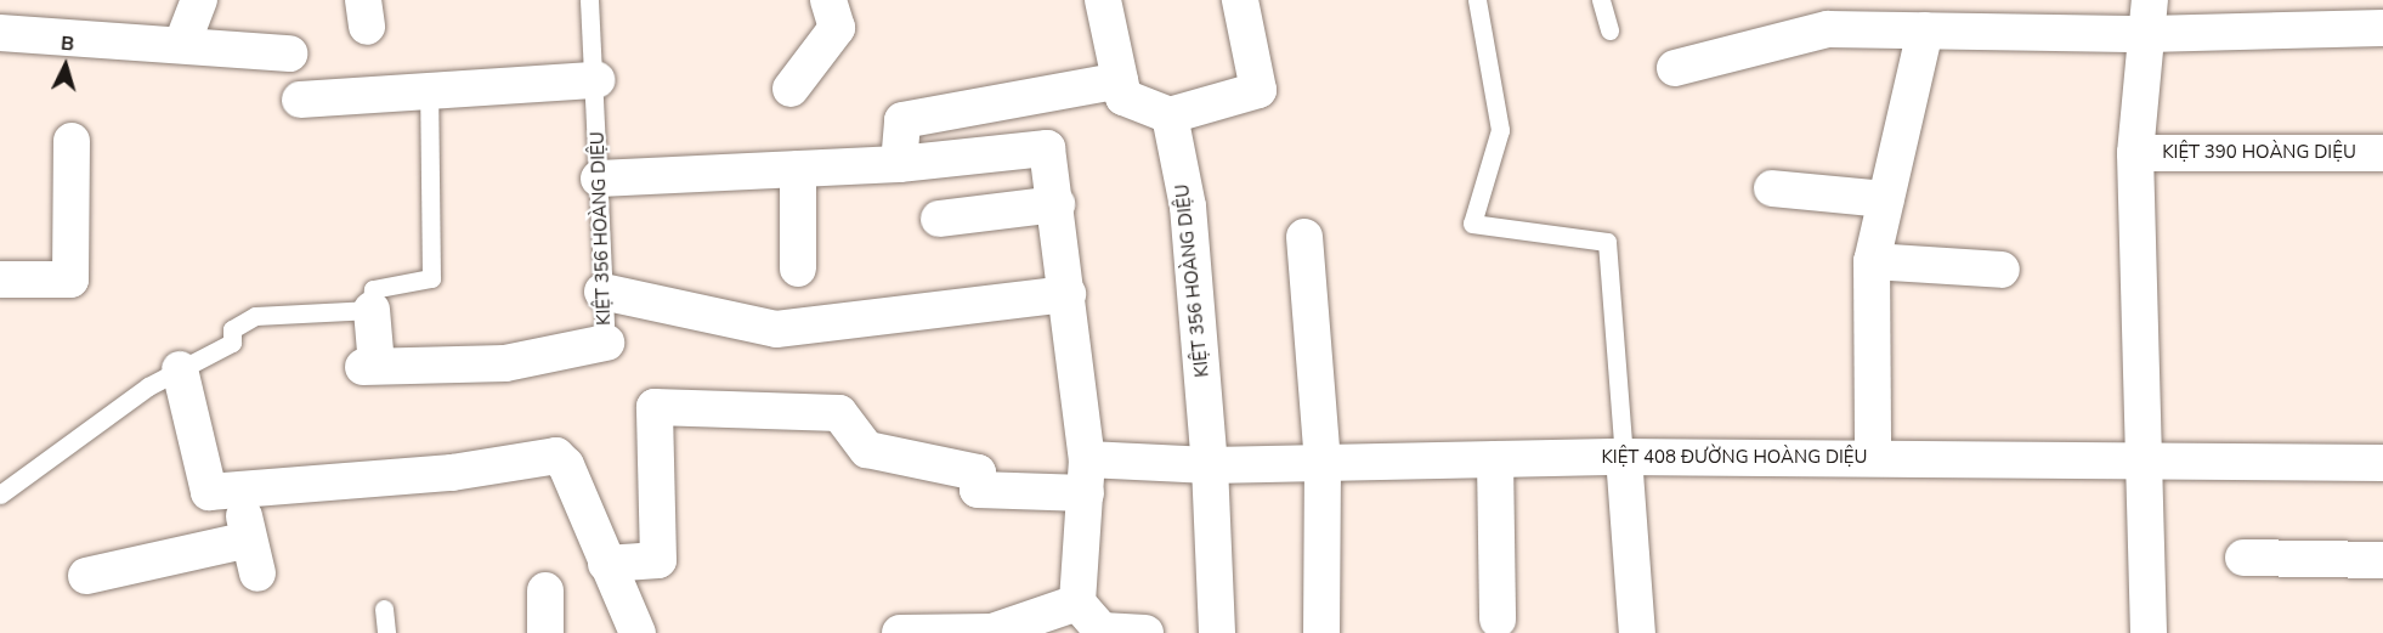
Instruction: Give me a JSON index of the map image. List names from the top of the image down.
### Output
{
  "streets": {
    "street": ["KIỆT 390 HOÀNG DIỆU", "KIỆT 356 HOÀNG DIỆU", "KIỆT 408 ĐƯỜNG HOÀNG DIỆU"]
  },
  "crossings": [
    ["KIỆT 356 HOÀNG DIỆU", "KIỆT 408 ĐƯỜNG HOÀNG DIỆU"]
  ],
  "north": "top"
}
